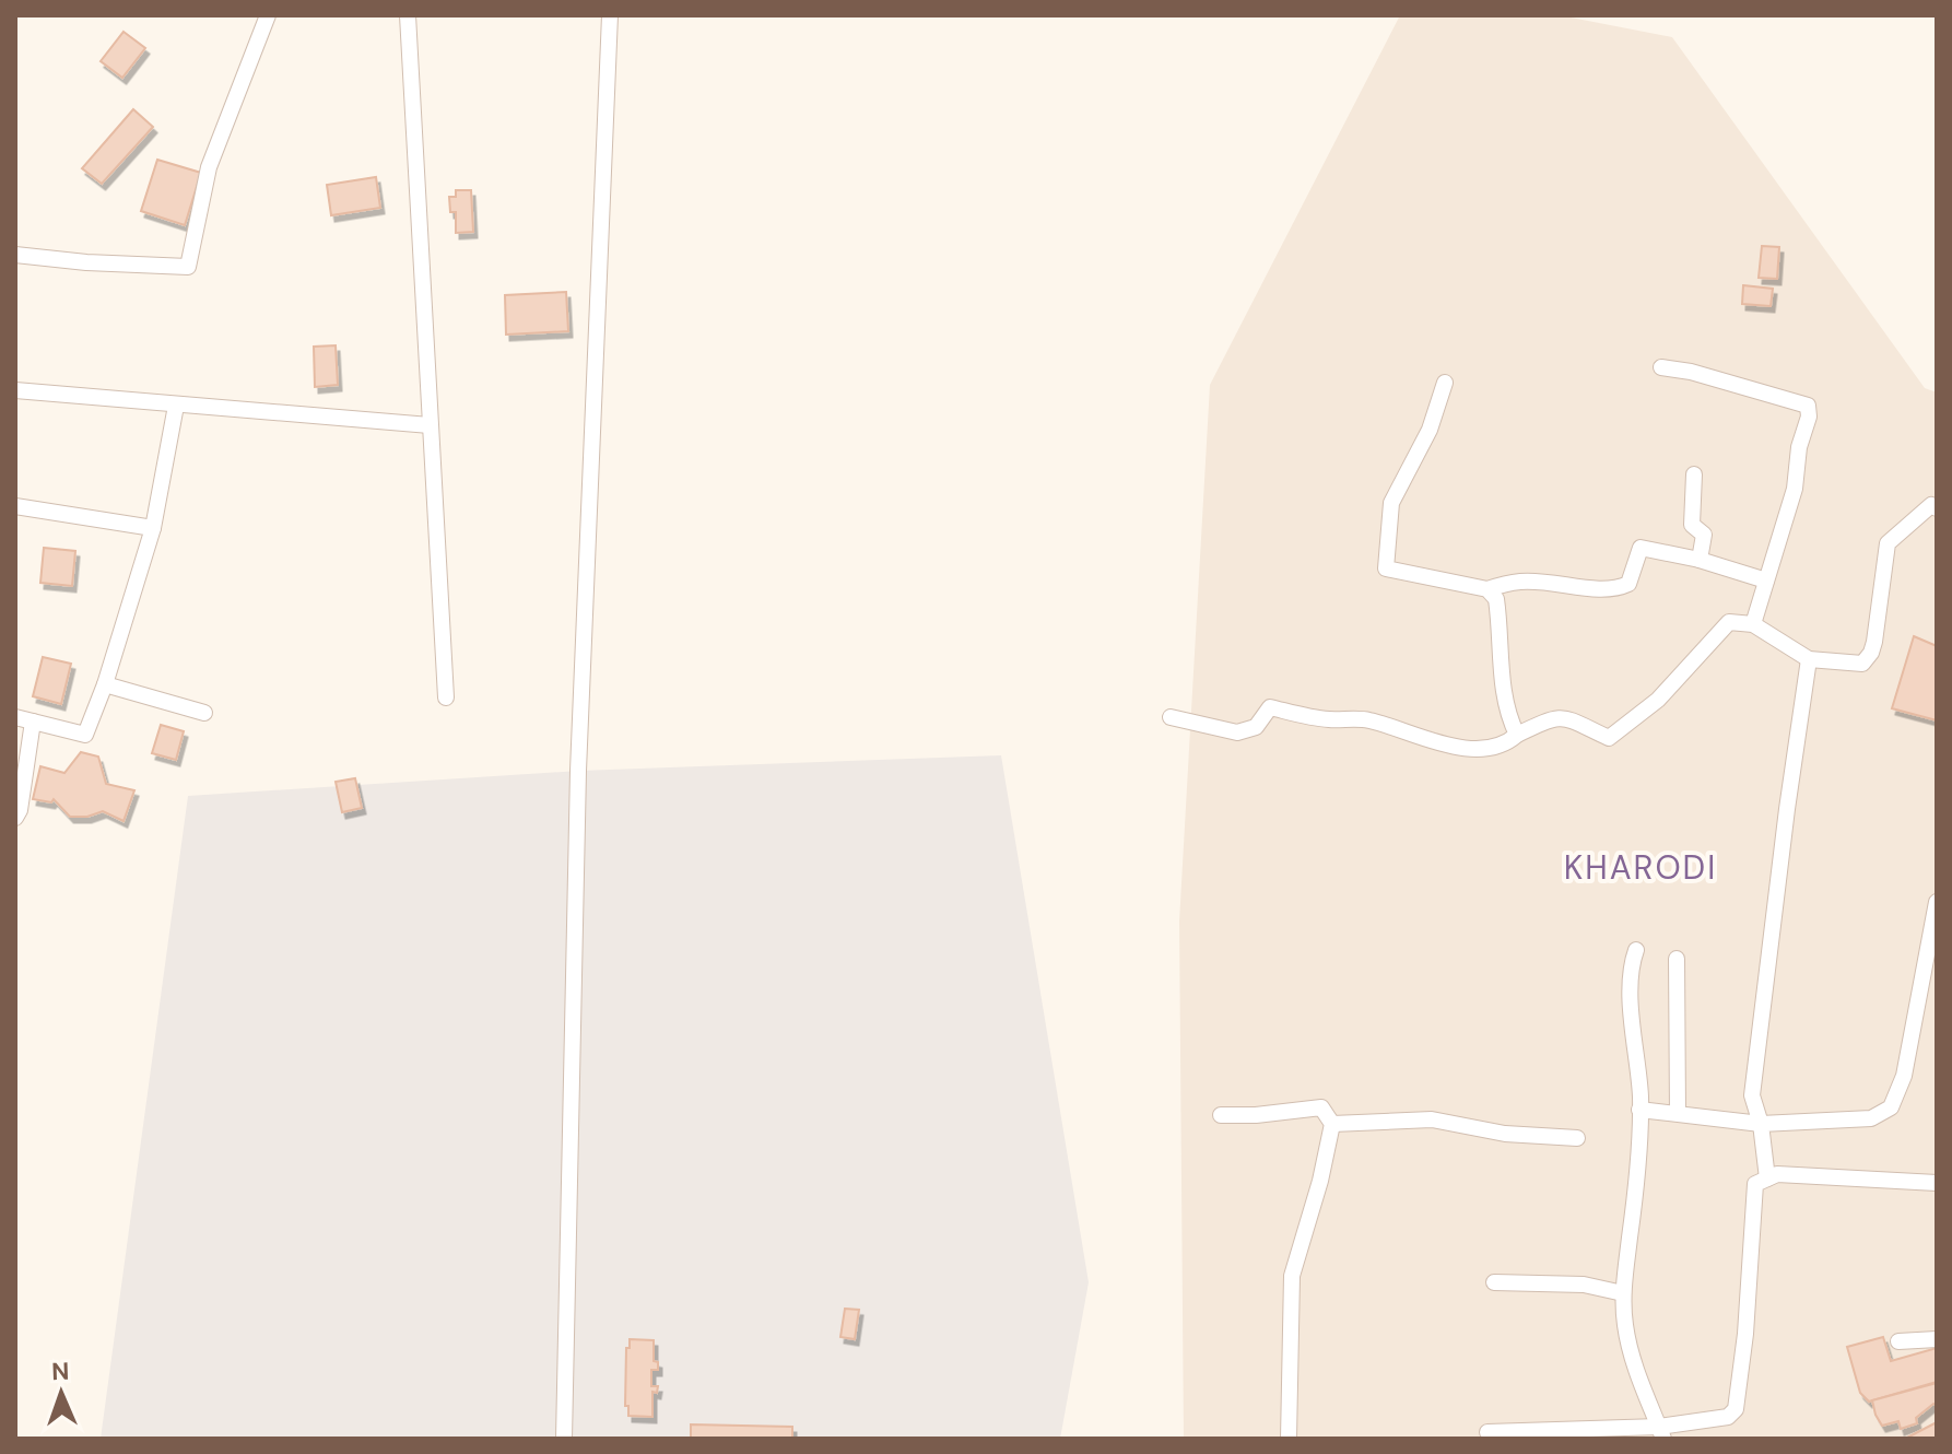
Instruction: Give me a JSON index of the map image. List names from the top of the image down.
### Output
{
  "districts": ["KHARODI"],
  "north": "top"
}
